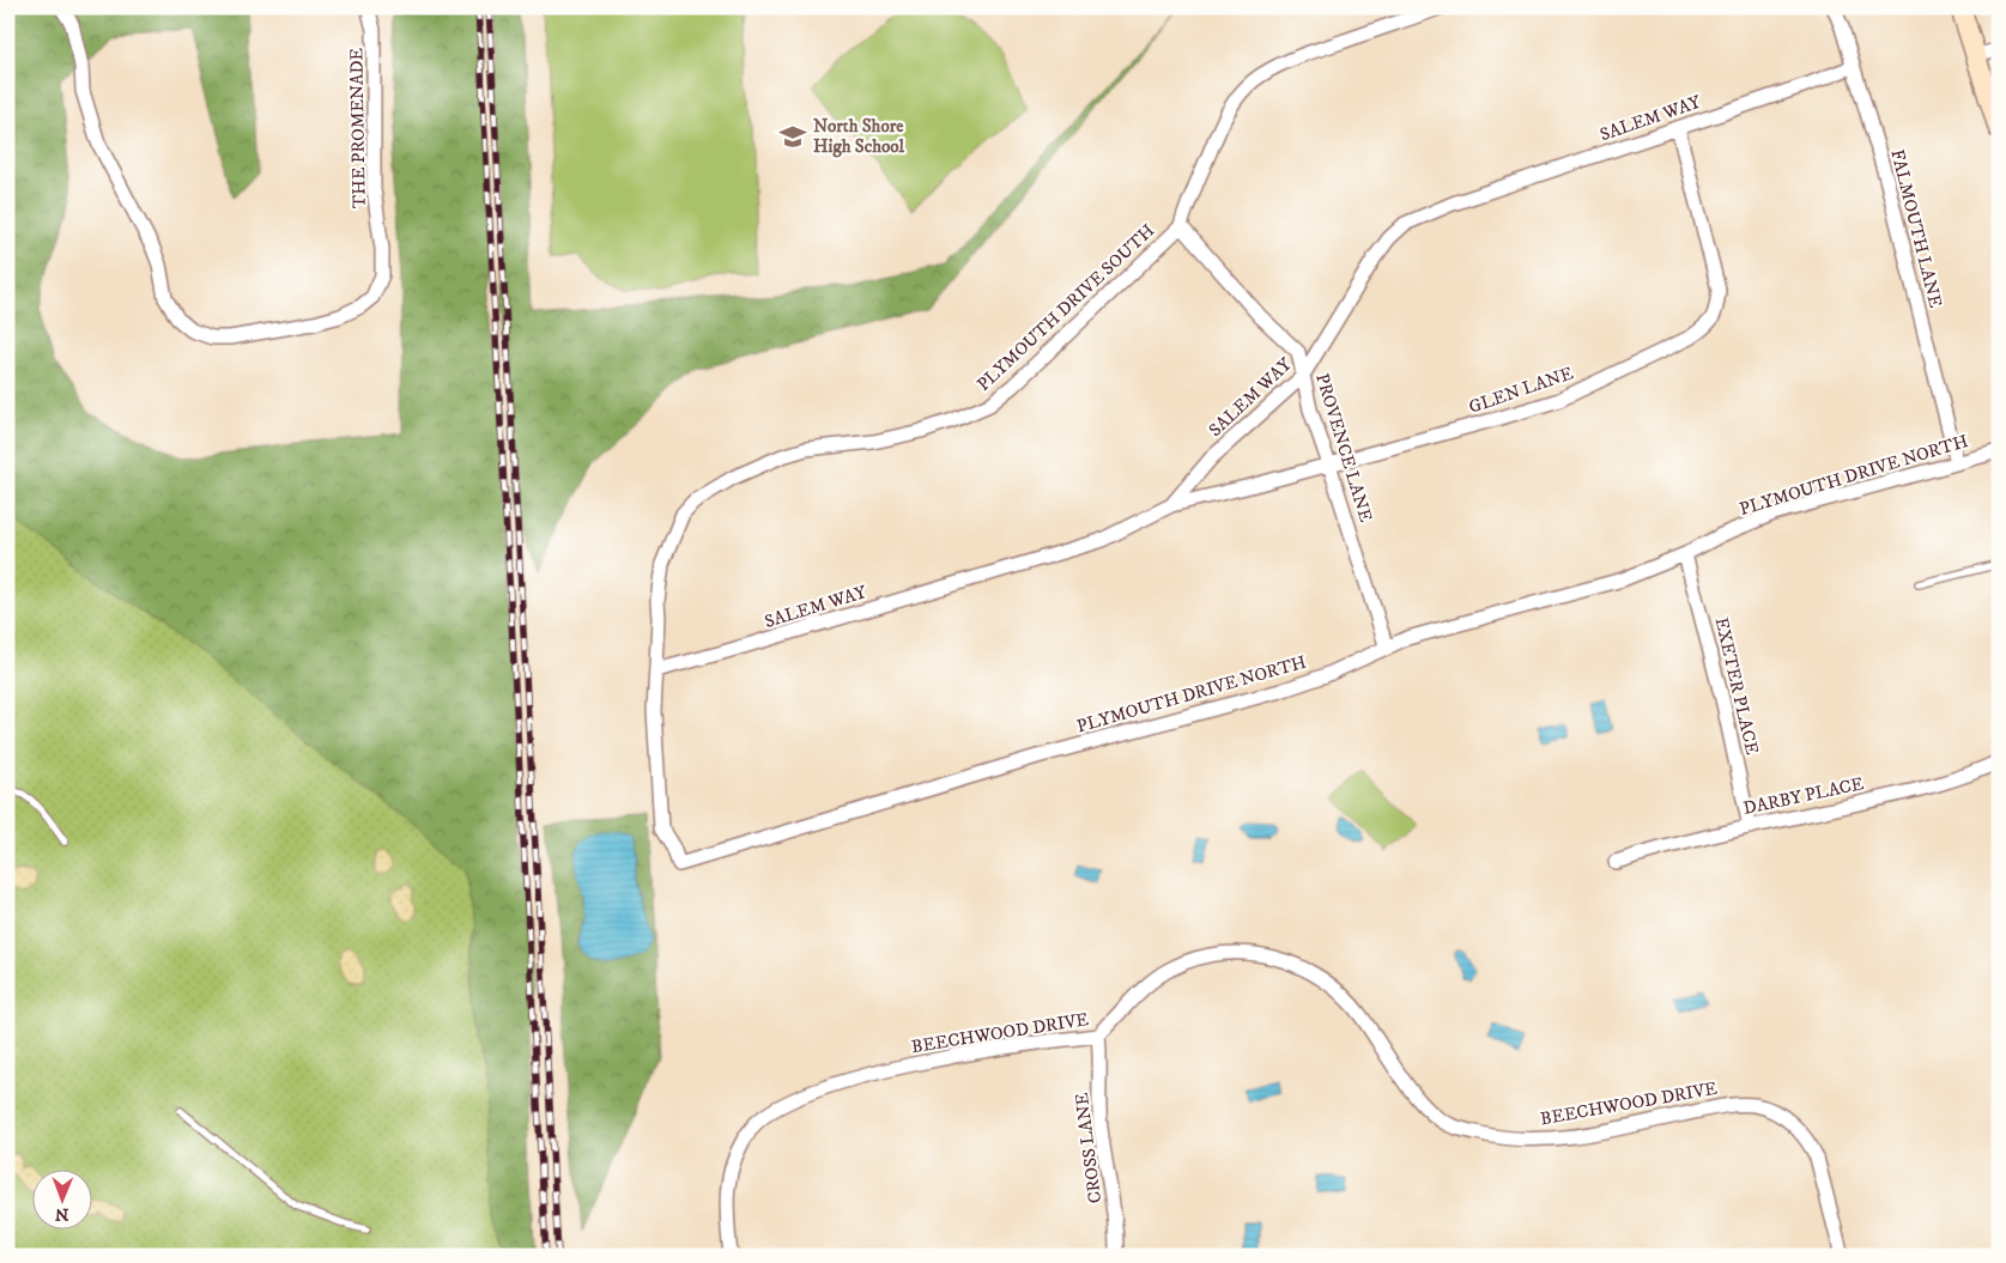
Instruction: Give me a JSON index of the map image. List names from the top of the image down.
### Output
{
  "streets": {
    "street": [
      "SALEM WAY",
      "THE PROMENADE",
      "FALMOUTH LANE",
      "PLYMOUTH DRIVE SOUTH",
      "GLEN LANE",
      "PROVENCE LANE",
      "PLYMOUTH DRIVE NORTH",
      "EXETER PLACE",
      "DARBY PLACE",
      "BEECHWOOD DRIVE",
      "CROSS LANE"
    ]
  },
  "crossings": [
    ["SALEM WAY", "FALMOUTH LANE"],
    ["SALEM WAY", "PLYMOUTH DRIVE SOUTH"],
    ["SALEM WAY", "GLEN LANE"],
    ["SALEM WAY", "PROVENCE LANE"],
    ["SALEM WAY", "PLYMOUTH DRIVE NORTH"],
    ["FALMOUTH LANE", "PLYMOUTH DRIVE NORTH"],
    ["PLYMOUTH DRIVE SOUTH", "PROVENCE LANE"],
    ["PLYMOUTH DRIVE SOUTH", "PLYMOUTH DRIVE NORTH"],
    ["GLEN LANE", "PROVENCE LANE"],
    ["PROVENCE LANE", "PLYMOUTH DRIVE NORTH"],
    ["PLYMOUTH DRIVE NORTH", "EXETER PLACE"],
    ["EXETER PLACE", "DARBY PLACE"],
    ["BEECHWOOD DRIVE", "CROSS LANE"]
  ],
  "places": {
    "school or university": ["North Shore High School"]
  },
  "north": "bottom"
}
